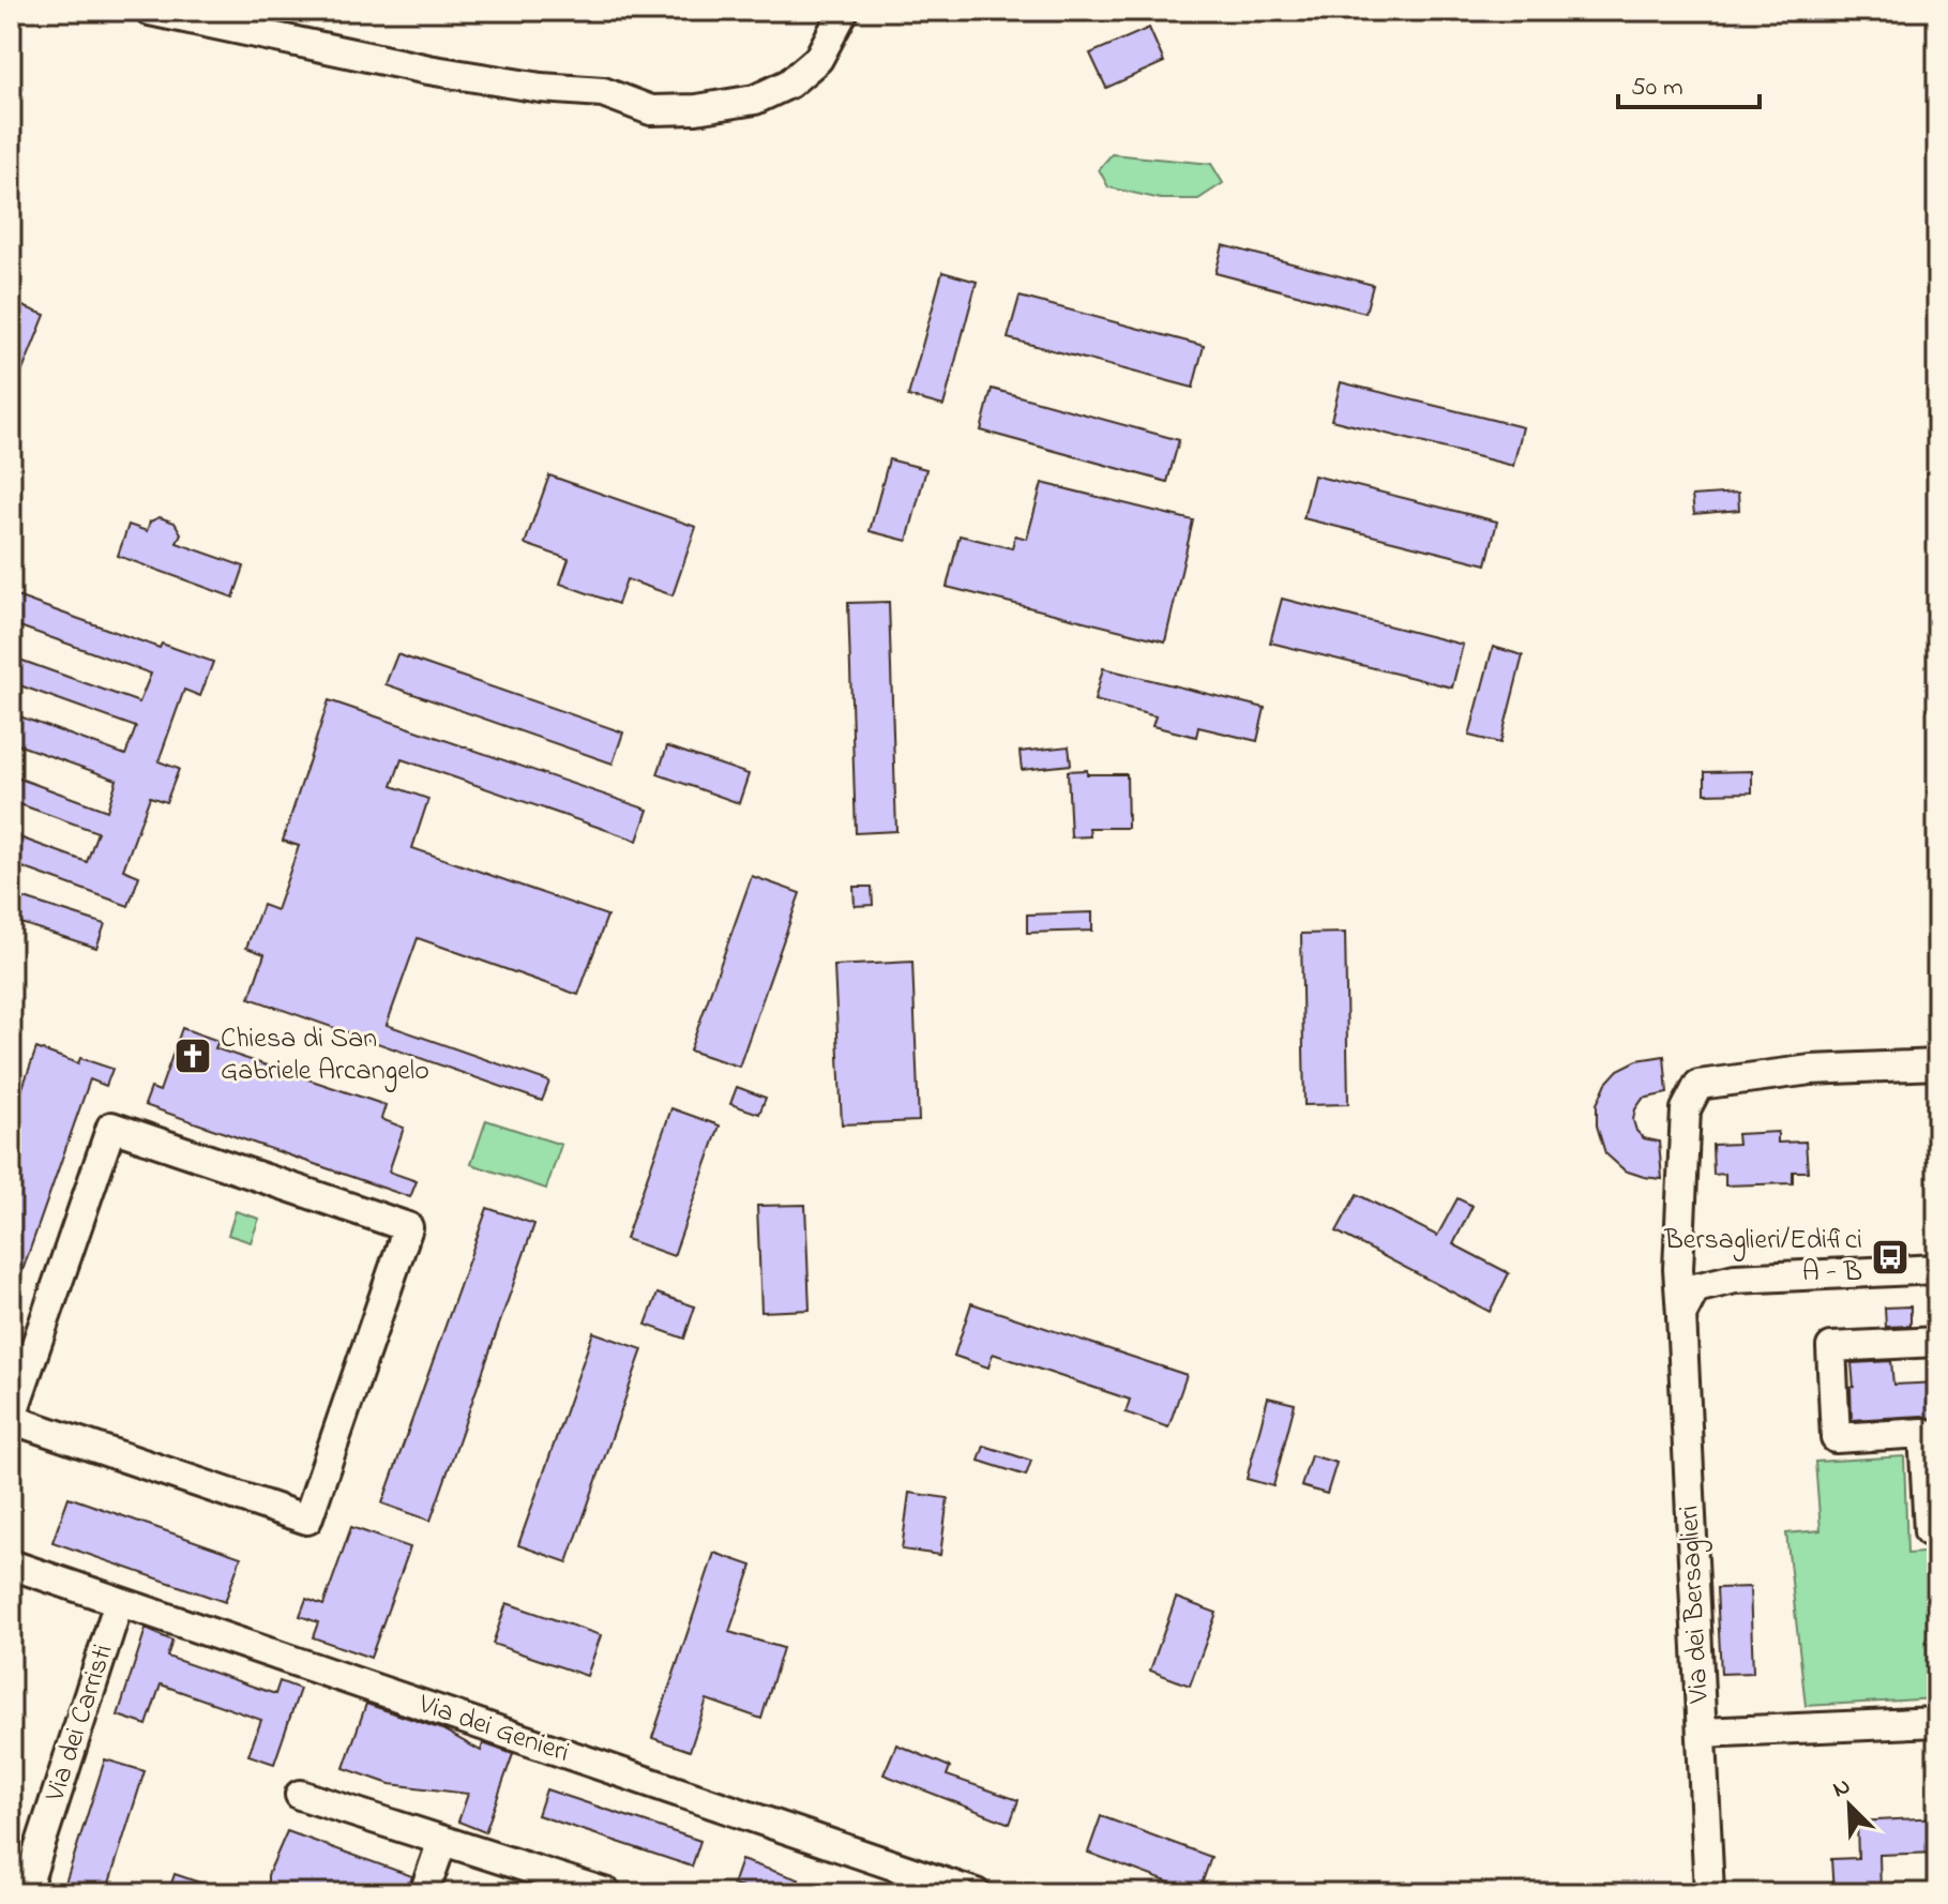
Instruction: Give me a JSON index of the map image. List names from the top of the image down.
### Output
{
  "streets": {
    "street": ["Via dei Bersaglieri", "Via dei Carristi", "Via dei Genieri"]
  },
  "crossings": [
    ["Via dei Carristi", "Via dei Genieri"]
  ],
  "places": {
    "church": ["Chiesa di San Gabriele Arcangelo"],
    "bus stop": ["Bersaglieri/Edifici A - B"]
  },
  "scale_bar": "50 m",
  "north": "top left"
}
